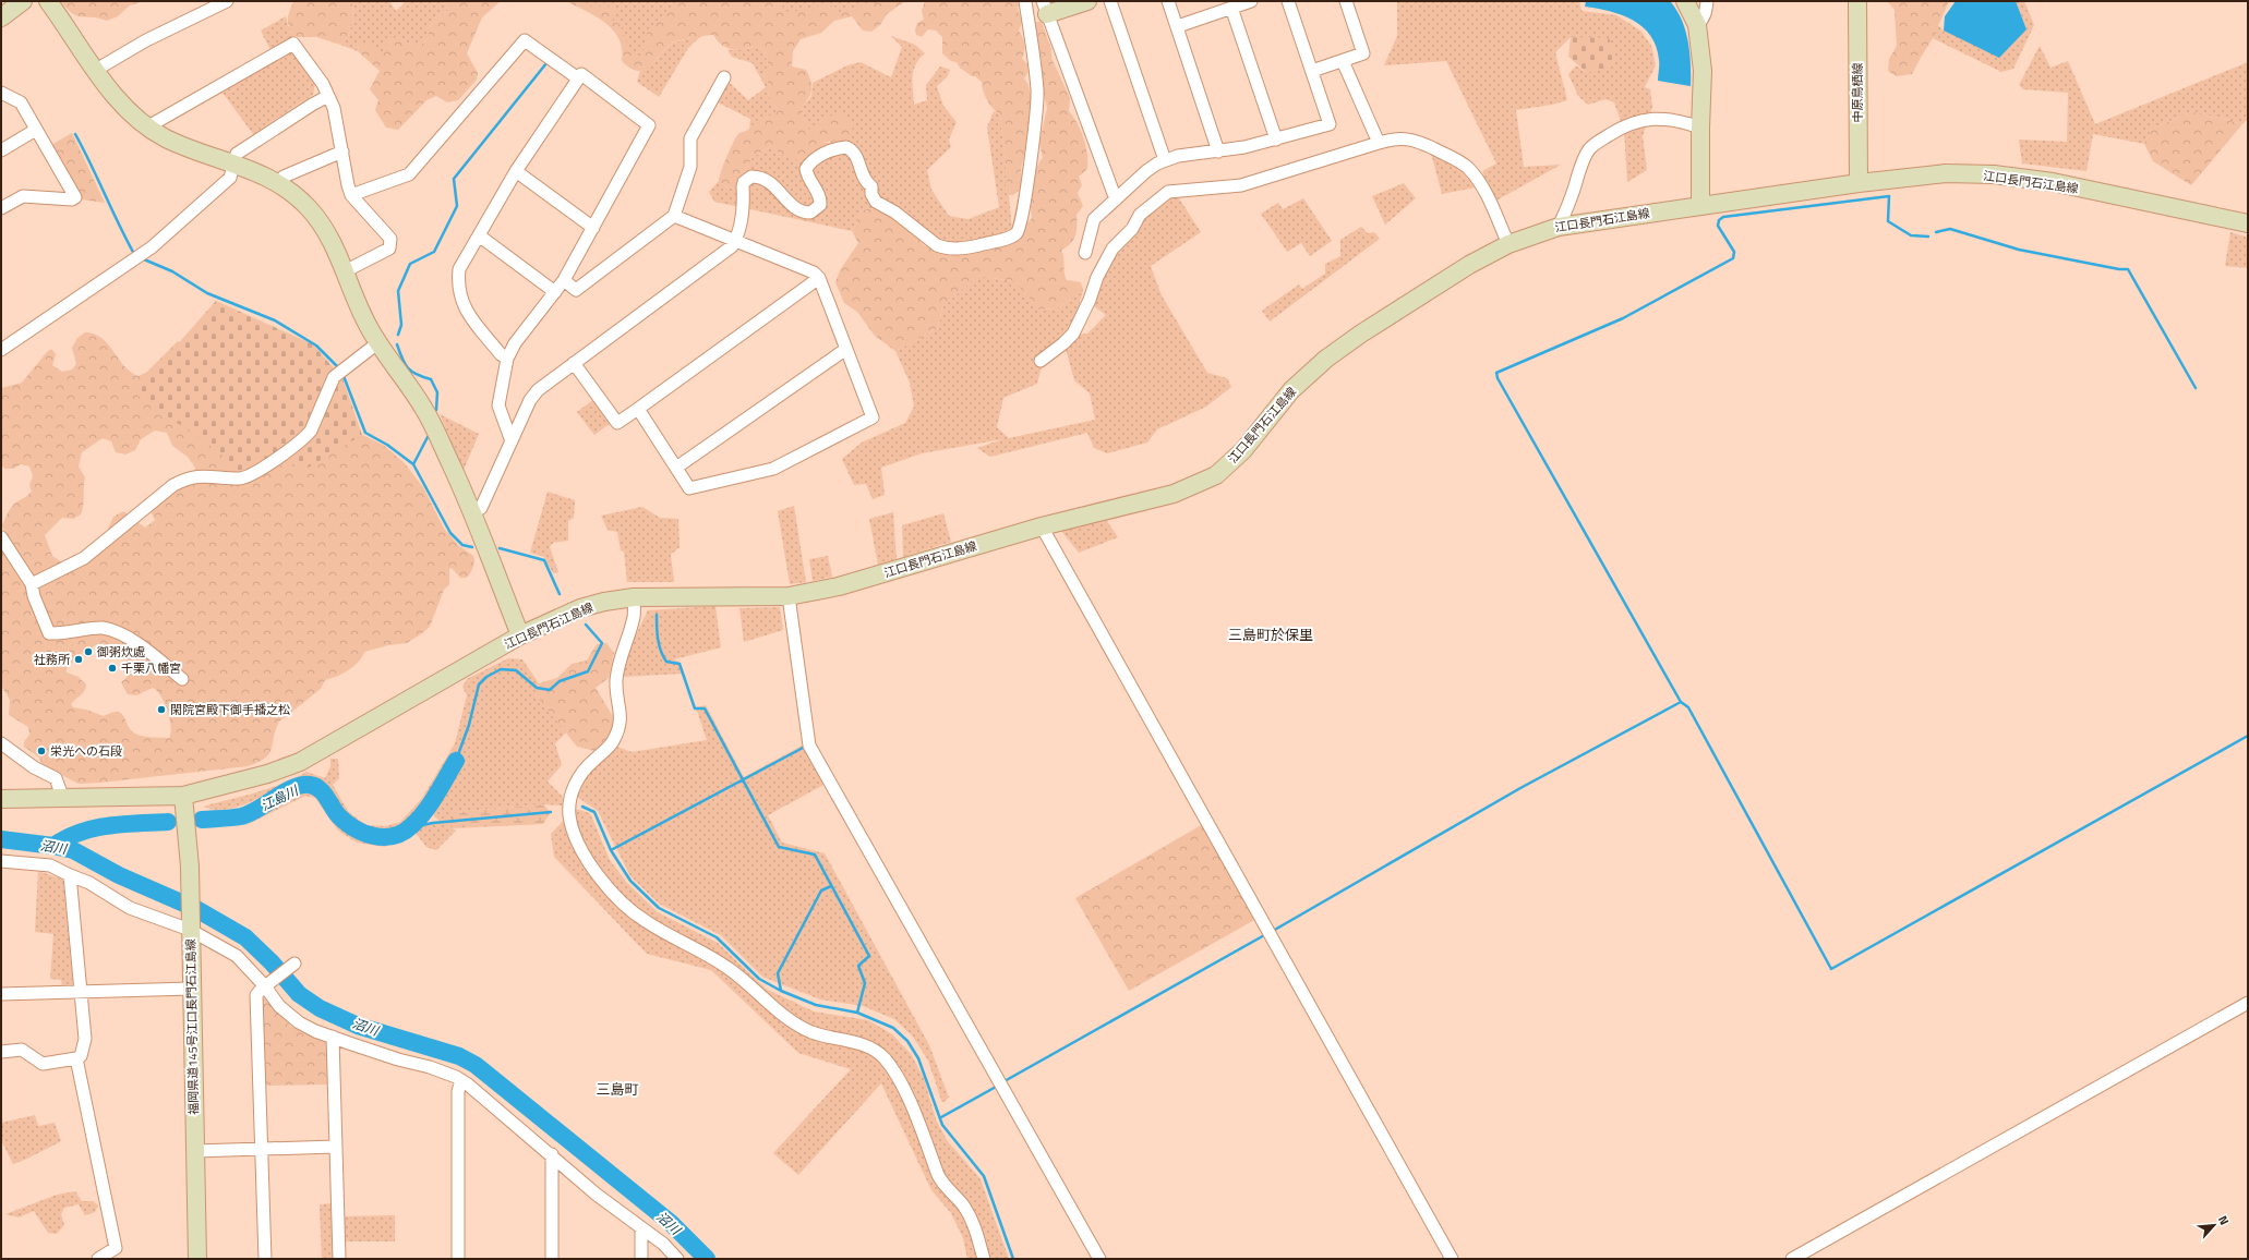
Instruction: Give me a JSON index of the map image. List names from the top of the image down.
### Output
{
  "streets": {
    "main road": ["中原鳥栖線", "江口長門石江島線", "福岡県道145号江口長門石江島線"]
  },
  "crossings": [
    ["中原鳥栖線", "江口長門石江島線"],
    ["江口長門石江島線", "福岡県道145号江口長門石江島線"]
  ],
  "districts": ["三島町於保里", "三島町"],
  "water": ["江島川", "沼川"],
  "places": [
    "御粥炊處",
    "社務所",
    "千栗八幡宮",
    "閑院宮殿下御手播之松",
    "栄光への石段"
  ],
  "north": "top right"
}
